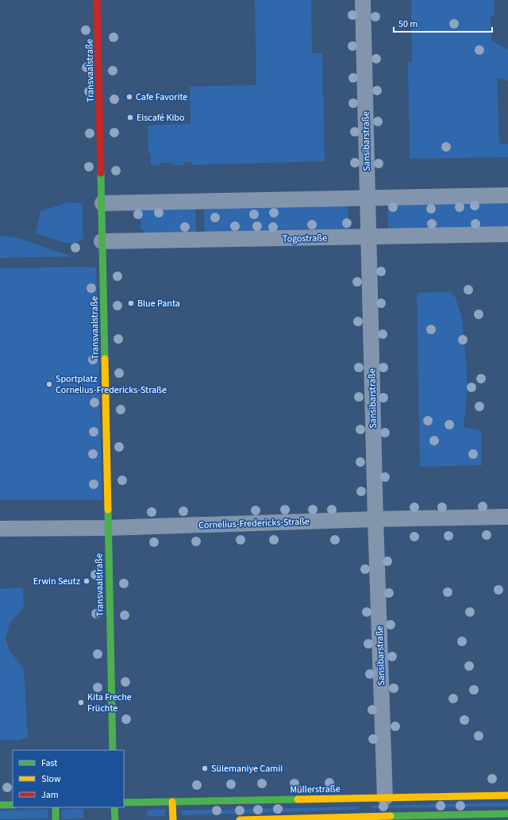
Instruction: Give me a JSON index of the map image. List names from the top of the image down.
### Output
{
  "streets": {
    "street": [
      "Transvaalstraße",
      "Sansibarstraße",
      "Togostraße",
      "Cornelius-Fredericks-Straße",
      "Müllerstraße"
    ]
  },
  "crossings": [
    ["Transvaalstraße", "Togostraße"],
    ["Transvaalstraße", "Cornelius-Fredericks-Straße"],
    ["Sansibarstraße", "Togostraße"],
    ["Sansibarstraße", "Cornelius-Fredericks-Straße"],
    ["Sansibarstraße", "Müllerstraße"]
  ],
  "places": [
    "Cafe Favorite",
    "Eiscafé Kibo",
    "Blue Panta",
    "Sportplatz Cornelius-Fredericks-Straße",
    "Erwin Seutz",
    "Kita Freche Früchte",
    "Sülemaniye Camii"
  ],
  "legend": ["Fast", "Slow", "Jam"],
  "scale_bar": "50 m"
}
